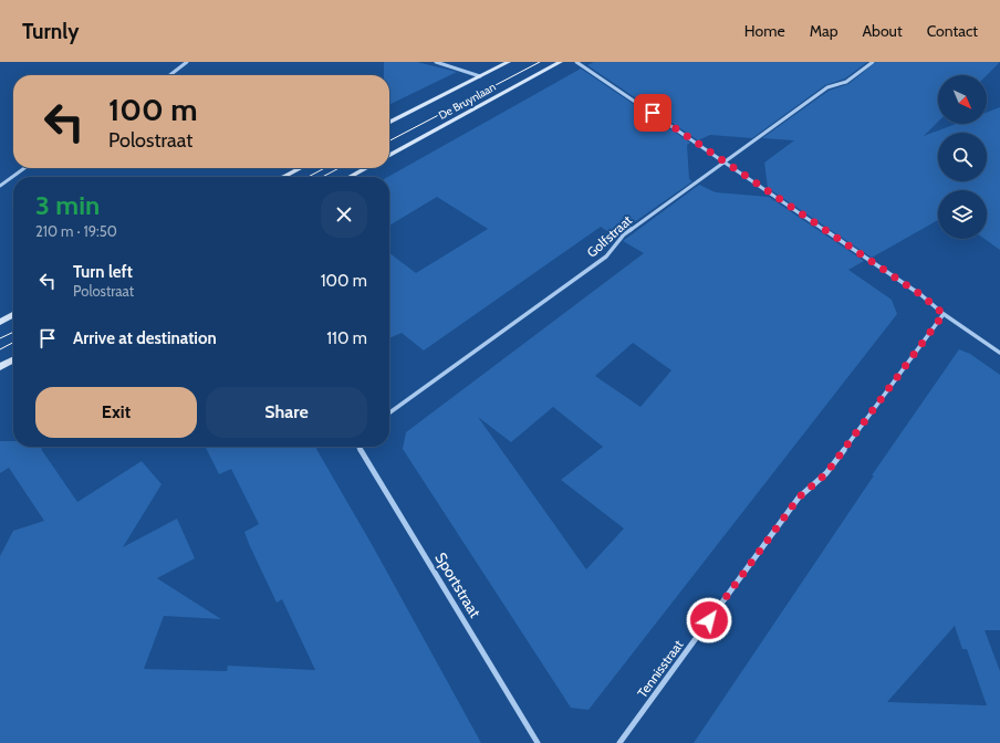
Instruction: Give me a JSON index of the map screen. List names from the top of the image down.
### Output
{
  "streets": {
    "main road": ["De Bruynlaan"],
    "street": ["Golfstraat", "Sportstraat", "Tennisstraat"]
  },
  "north": "bottom right",
  "page": {
    "header": "Turnly",
    "nav": [
      "Home",
      "Map",
      "About",
      "Contact"
    ],
    "turn": ["100 m", "Polostraat"],
    "heading": ["3 min", "210 m · 19:50"],
    "list": [
      {
        "name": "Turn left",
        "note": "Polostraat",
        "value": "100 m"
      },
      {
        "name": "Arrive at destination",
        "value": "110 m"
      }
    ],
    "buttons": ["Exit", "Share"]
  }
}
